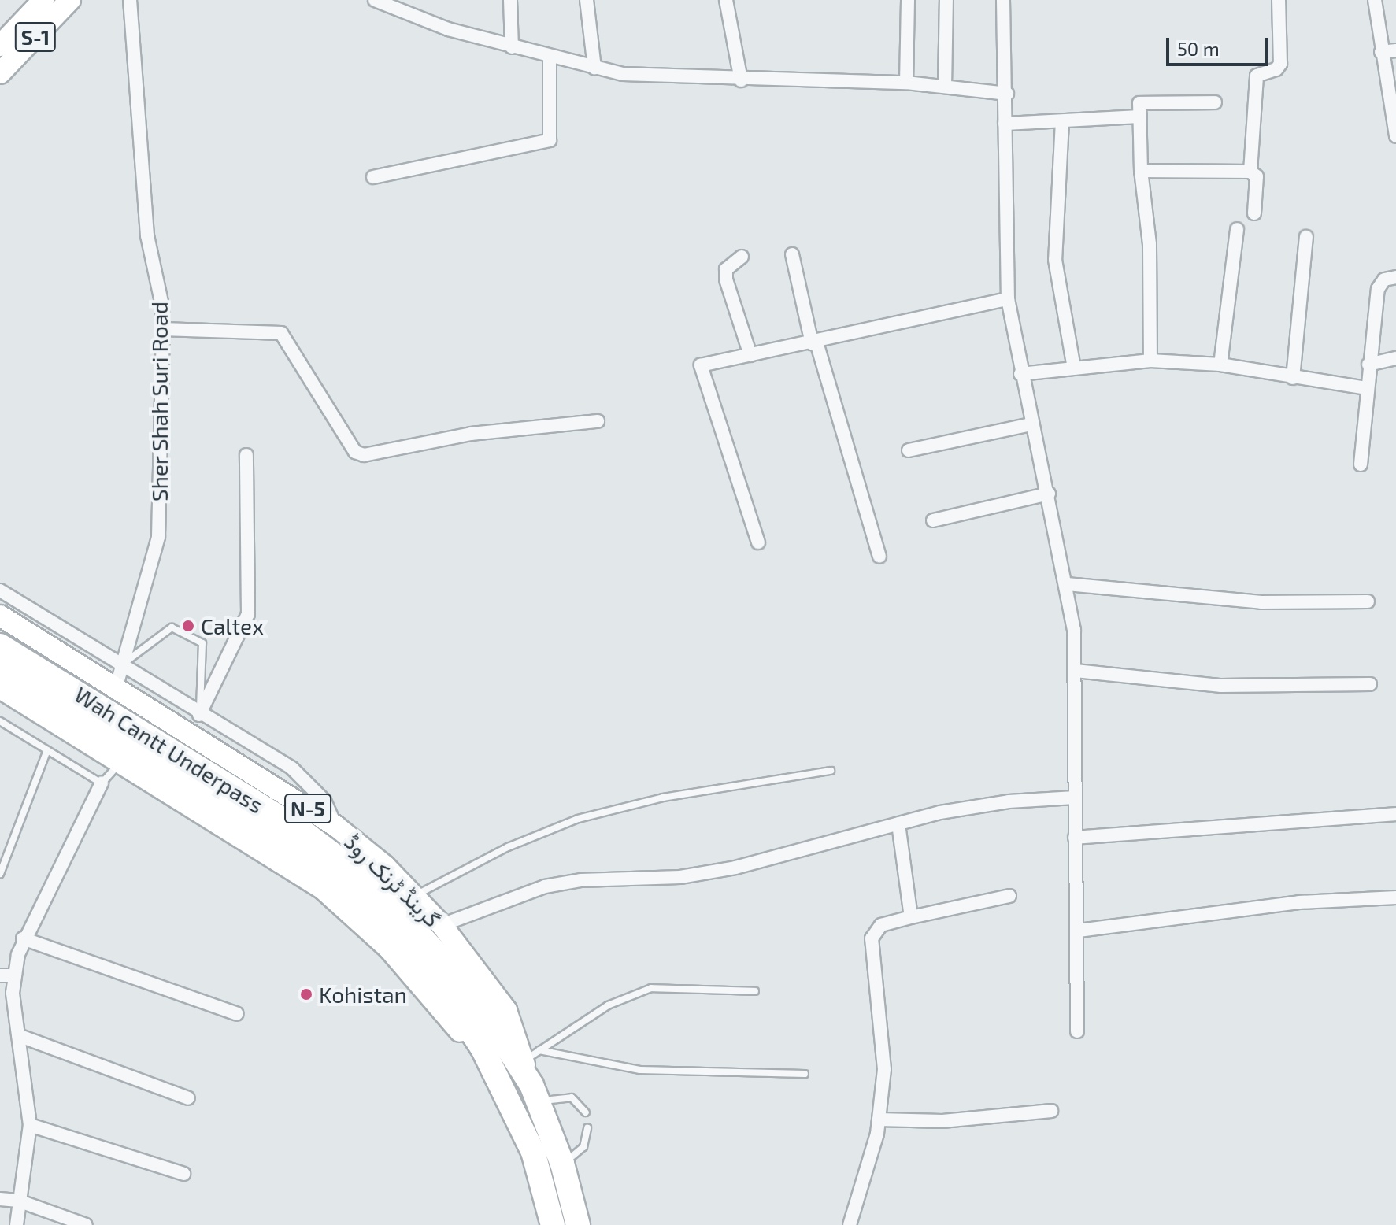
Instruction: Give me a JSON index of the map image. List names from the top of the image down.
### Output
{
  "streets": {
    "highway": ["Wah Cantt Underpass", "N-5", "گرینڈ ٹرنک روڈ"],
    "main road": ["S-1"],
    "street": ["Sher Shah Suri Road"]
  },
  "crossings": [
    ["Sher Shah Suri Road", "گرینڈ ٹرنک روڈ"],
    ["Wah Cantt Underpass", "گرینڈ ٹرنک روڈ"]
  ],
  "places": ["Caltex", "Kohistan"],
  "scale_bar": "50 m"
}
